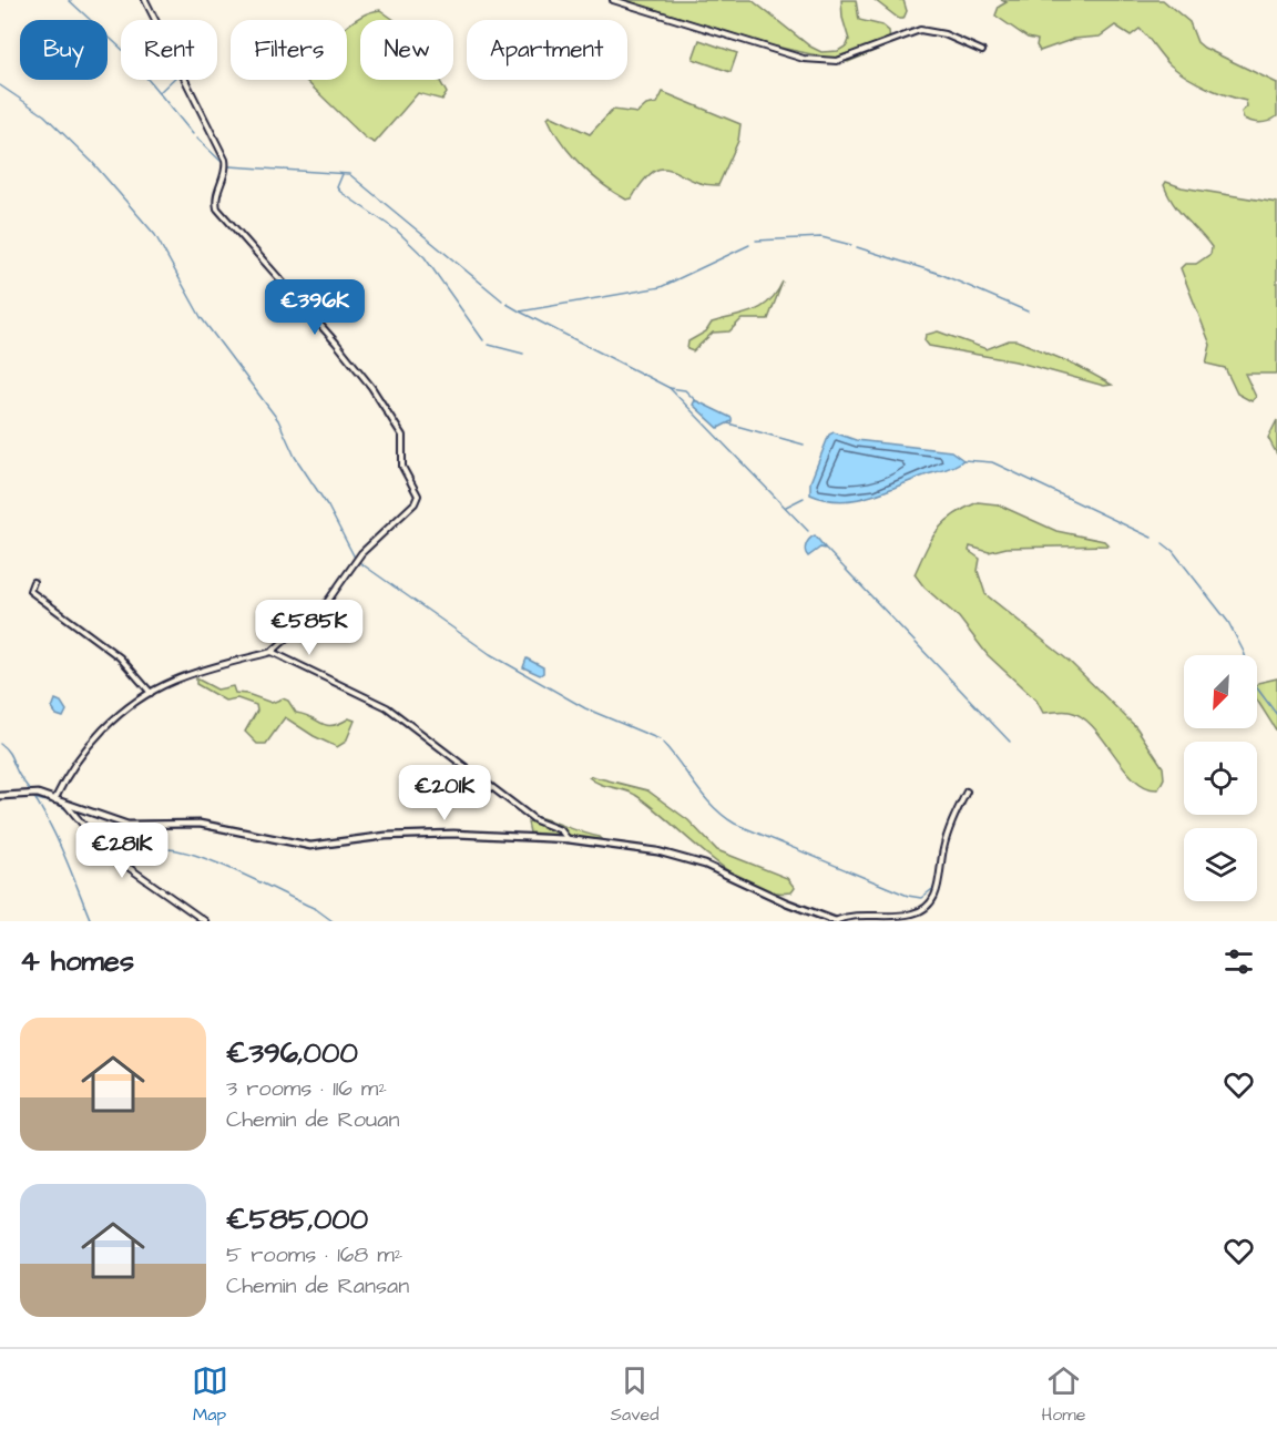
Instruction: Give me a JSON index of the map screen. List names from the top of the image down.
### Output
{
  "north": "bottom left",
  "page": {
    "chip": [
      "Buy",
      "Rent",
      "Filters",
      "New",
      "Apartment"
    ],
    "price": [
      "€396K",
      "€585K",
      "€201K",
      "€281K"
    ],
    "heading": "4 homes",
    "list": [
      {
        "name": "€396,000",
        "note": "3 rooms · 116 m² · Chemin de Rouan"
      },
      {
        "name": "€585,000",
        "note": "5 rooms · 168 m² · Chemin de Ransan"
      }
    ],
    "tabs": ["Map", "Saved", "Home"]
  }
}
